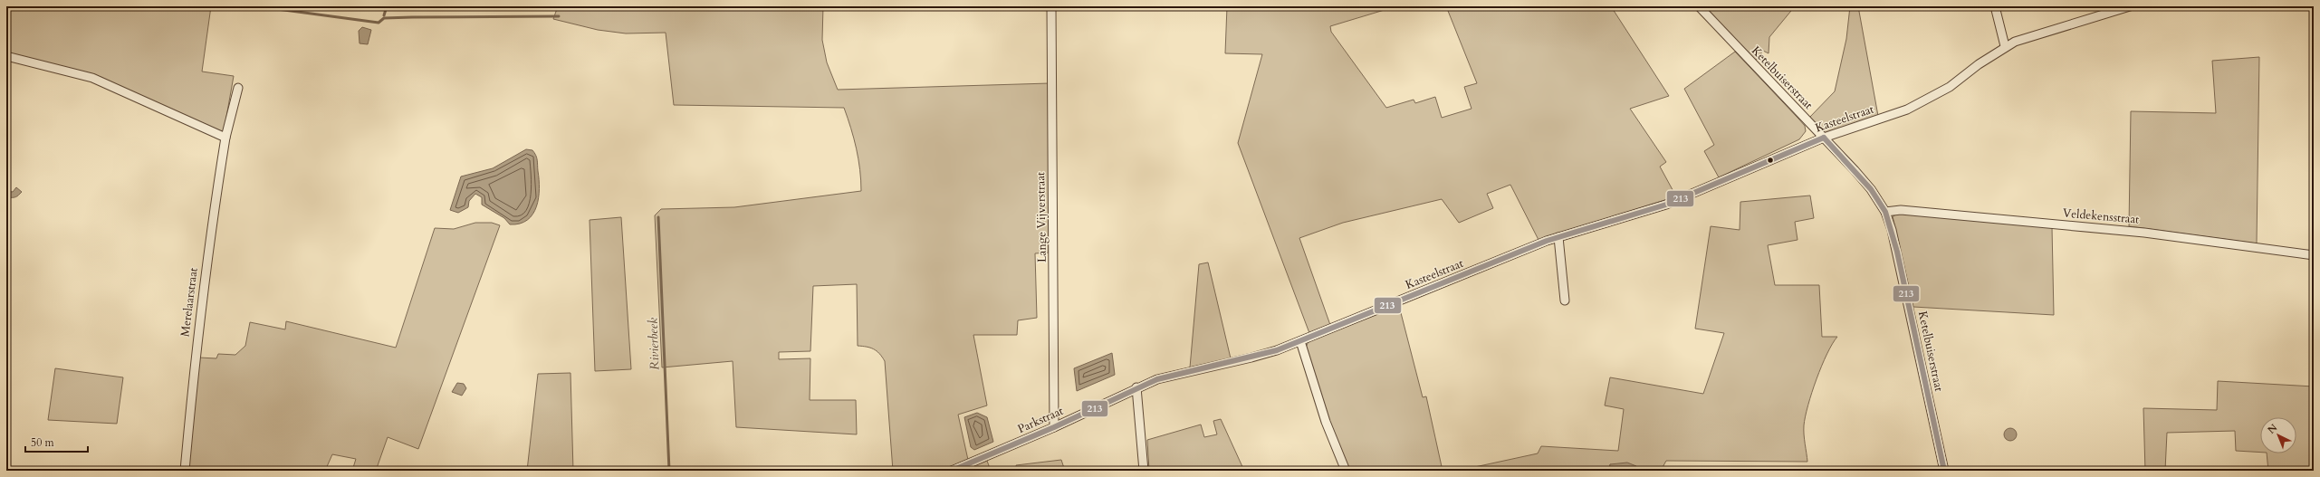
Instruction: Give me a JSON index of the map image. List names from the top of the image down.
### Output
{
  "streets": {
    "street": [
      "Ketelbuiserstraat",
      "Kasteelstraat",
      "Veldekensstraat",
      "Lange Vijverstraat",
      "Merelaarstraat",
      "Parkstraat"
    ]
  },
  "crossings": [
    ["Ketelbuiserstraat", "Kasteelstraat"],
    ["Ketelbuiserstraat", "Veldekensstraat"],
    ["Kasteelstraat", "Parkstraat"],
    ["Lange Vijverstraat", "Parkstraat"]
  ],
  "water": ["Rivierbeek"],
  "lines": ["transit line 213"],
  "scale_bar": "50 m",
  "north": "top left"
}
